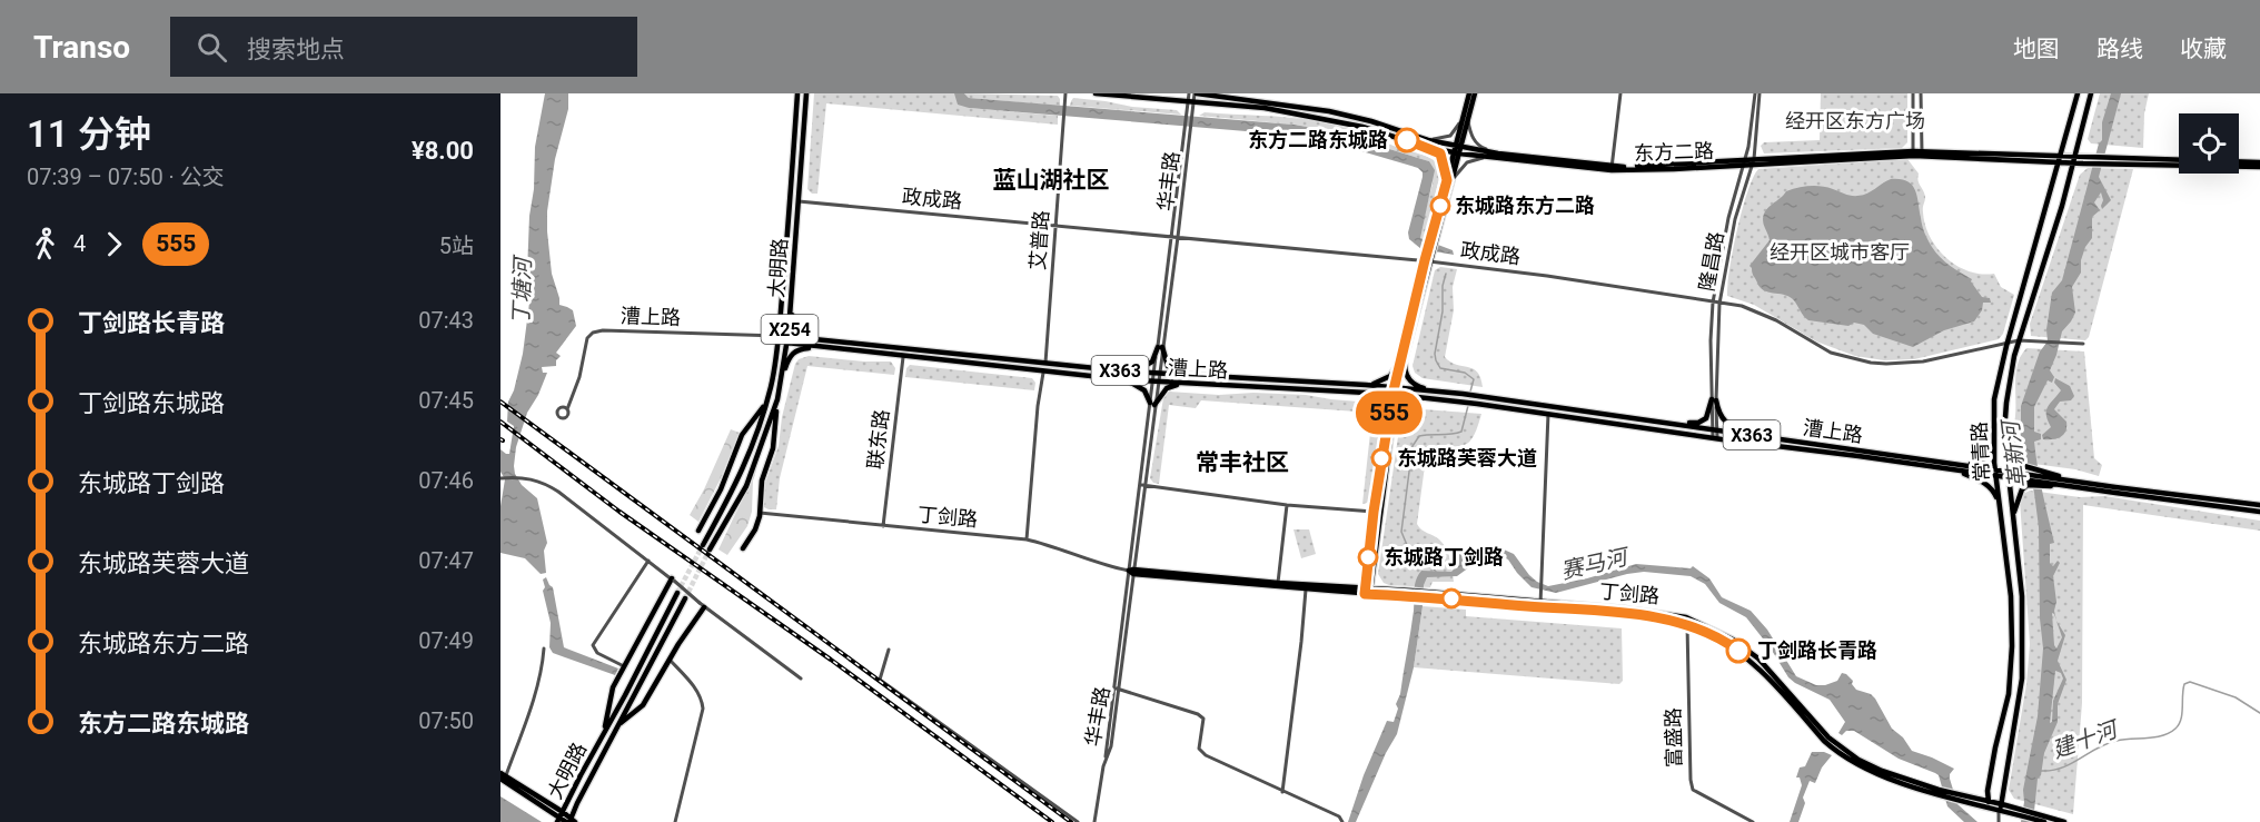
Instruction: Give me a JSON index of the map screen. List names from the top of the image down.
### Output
{
  "streets": {
    "main road": [
      "东方二路",
      "大明路",
      "漕上路",
      "X254",
      "X363",
      "常青路",
      "丁剑路"
    ],
    "street": [
      "华丰路",
      "政成路",
      "艾普路",
      "隆昌路",
      "联东路",
      "富盛路"
    ]
  },
  "crossings": [
    ["东方二路", "华丰路"],
    ["东方二路", "隆昌路"],
    ["东方二路", "常青路"],
    ["华丰路", "政成路"],
    ["华丰路", "漕上路"],
    ["华丰路", "丁剑路"],
    ["政成路", "艾普路"],
    ["政成路", "隆昌路"],
    ["政成路", "大明路"],
    ["政成路", "常青路"],
    ["艾普路", "漕上路"],
    ["隆昌路", "漕上路"],
    ["大明路", "漕上路"],
    ["漕上路", "X363"],
    ["漕上路", "联东路"],
    ["漕上路", "常青路"],
    ["X363", "常青路"],
    ["联东路", "丁剑路"],
    ["常青路", "丁剑路"],
    ["丁剑路", "富盛路"]
  ],
  "districts": ["蓝山湖社区", "常丰社区"],
  "water": [
    "丁塘河",
    "革新河",
    "赛马河",
    "建十河"
  ],
  "parks": ["经开区东方广场", "经开区城市客厅"],
  "places": [
    "东方二路东城路",
    "东城路东方二路",
    "东城路芙蓉大道",
    "东城路丁剑路",
    "丁剑路长青路"
  ],
  "lines": ["bus line 555"],
  "page": {
    "header": "Transo",
    "search": "搜索地点",
    "nav": ["地图", "路线", "收藏"],
    "heading": ["11 分钟", "07:39 – 07:50 · 公交", "¥8.00"],
    "on_map": "555",
    "legs": ["4", "555", "5站"],
    "list": [
      {
        "name": "丁剑路长青路",
        "value": "07:43"
      },
      {
        "name": "丁剑路东城路",
        "value": "07:45"
      },
      {
        "name": "东城路丁剑路",
        "value": "07:46"
      },
      {
        "name": "东城路芙蓉大道",
        "value": "07:47"
      },
      {
        "name": "东城路东方二路",
        "value": "07:49"
      },
      {
        "name": "东方二路东城路",
        "value": "07:50"
      }
    ]
  }
}
